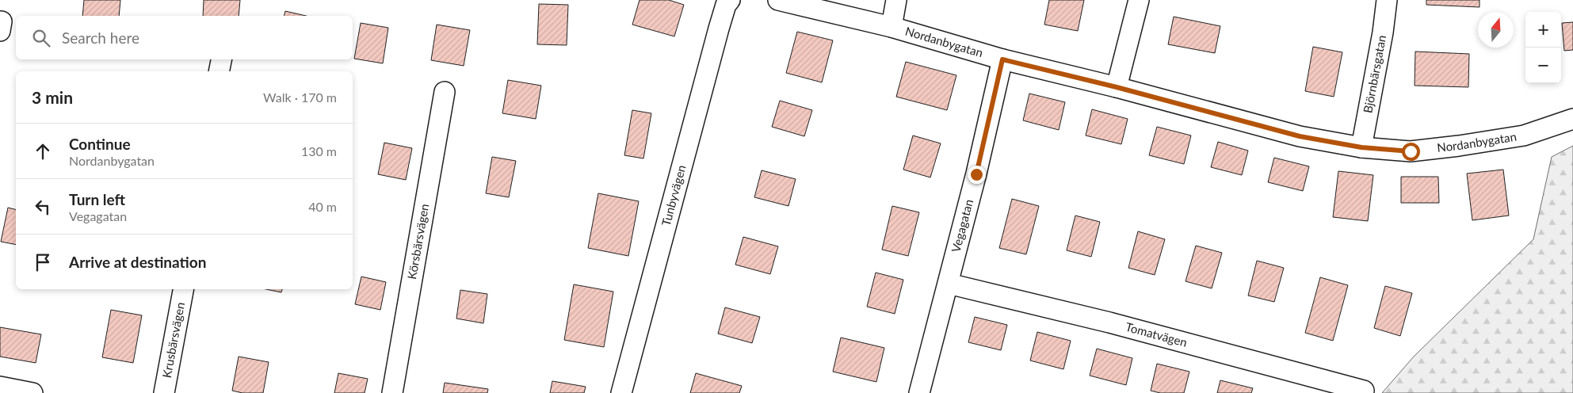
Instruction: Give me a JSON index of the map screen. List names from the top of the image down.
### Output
{
  "streets": {
    "street": [
      "Nordanbygatan",
      "Björnbärsgatan",
      "Tunbyvägen",
      "Vegagatan",
      "Körsbärsvägen",
      "Tomatvägen",
      "Krusbärsvägen"
    ]
  },
  "crossings": [
    ["Nordanbygatan", "Björnbärsgatan"],
    ["Nordanbygatan", "Vegagatan"],
    ["Vegagatan", "Tomatvägen"]
  ],
  "north": "top",
  "page": {
    "map_buttons": ["+", "−"],
    "search": "Search here",
    "heading": ["3 min", "Walk · 170 m"],
    "list": [
      ["Continue", "Nordanbygatan", "130 m"],
      ["Turn left", "Vegagatan", "40 m"],
      "Arrive at destination"
    ]
  }
}
